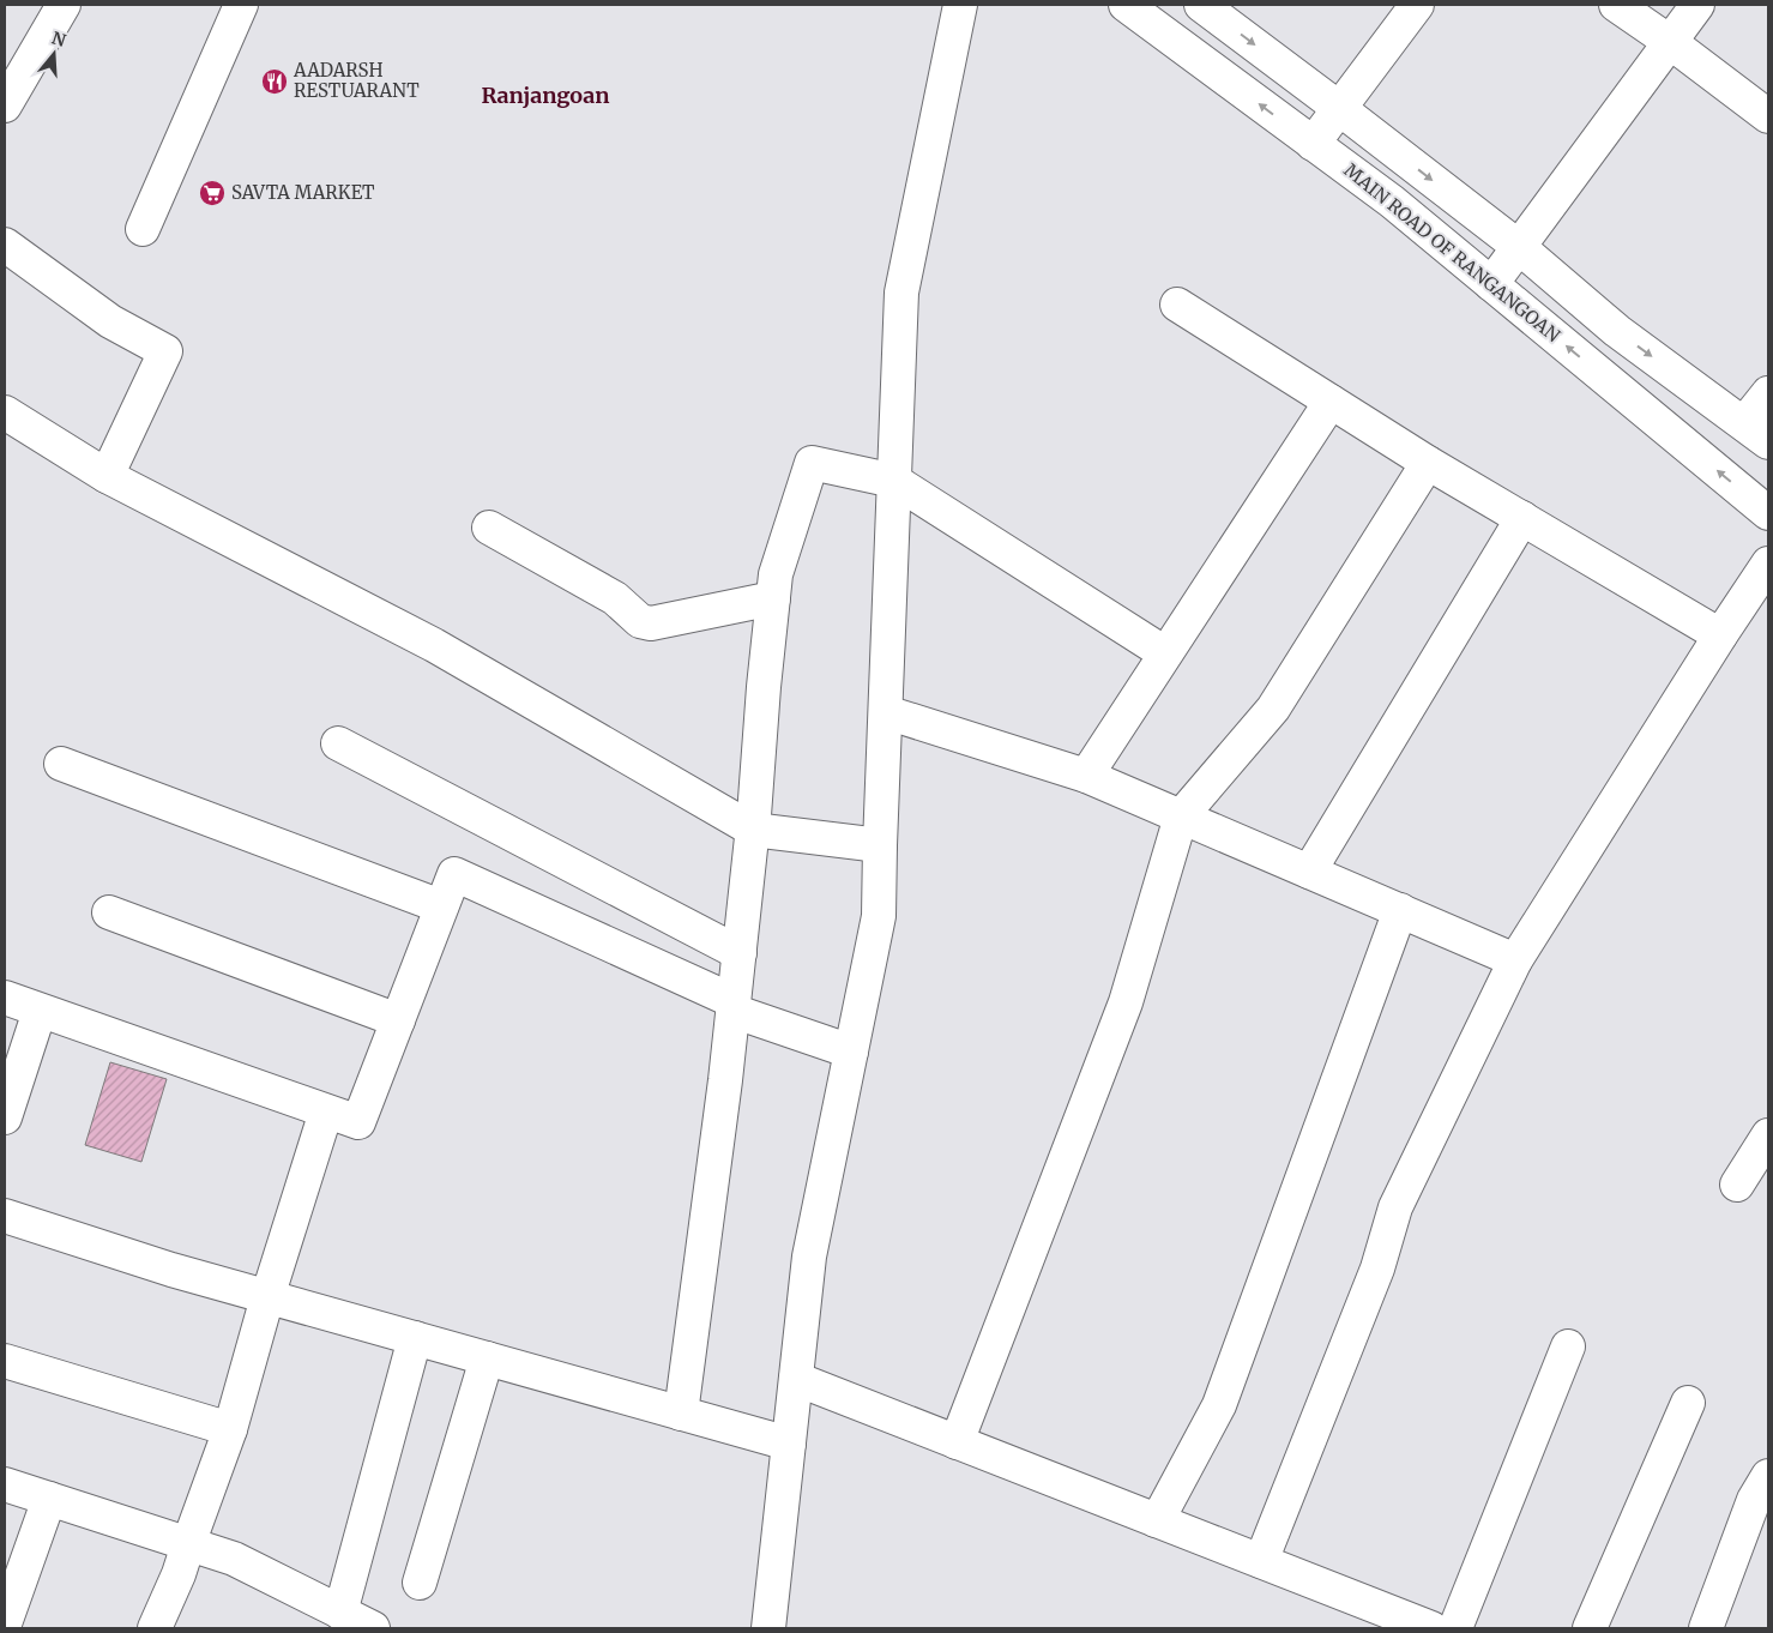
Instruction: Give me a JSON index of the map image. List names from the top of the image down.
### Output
{
  "streets": {
    "street": ["MAIN ROAD OF RANGANGOAN"]
  },
  "districts": ["Ranjangoan"],
  "places": {
    "restaurant": ["AADARSH RESTUARANT"],
    "supermarket": ["SAVTA MARKET"]
  },
  "north": "top"
}
